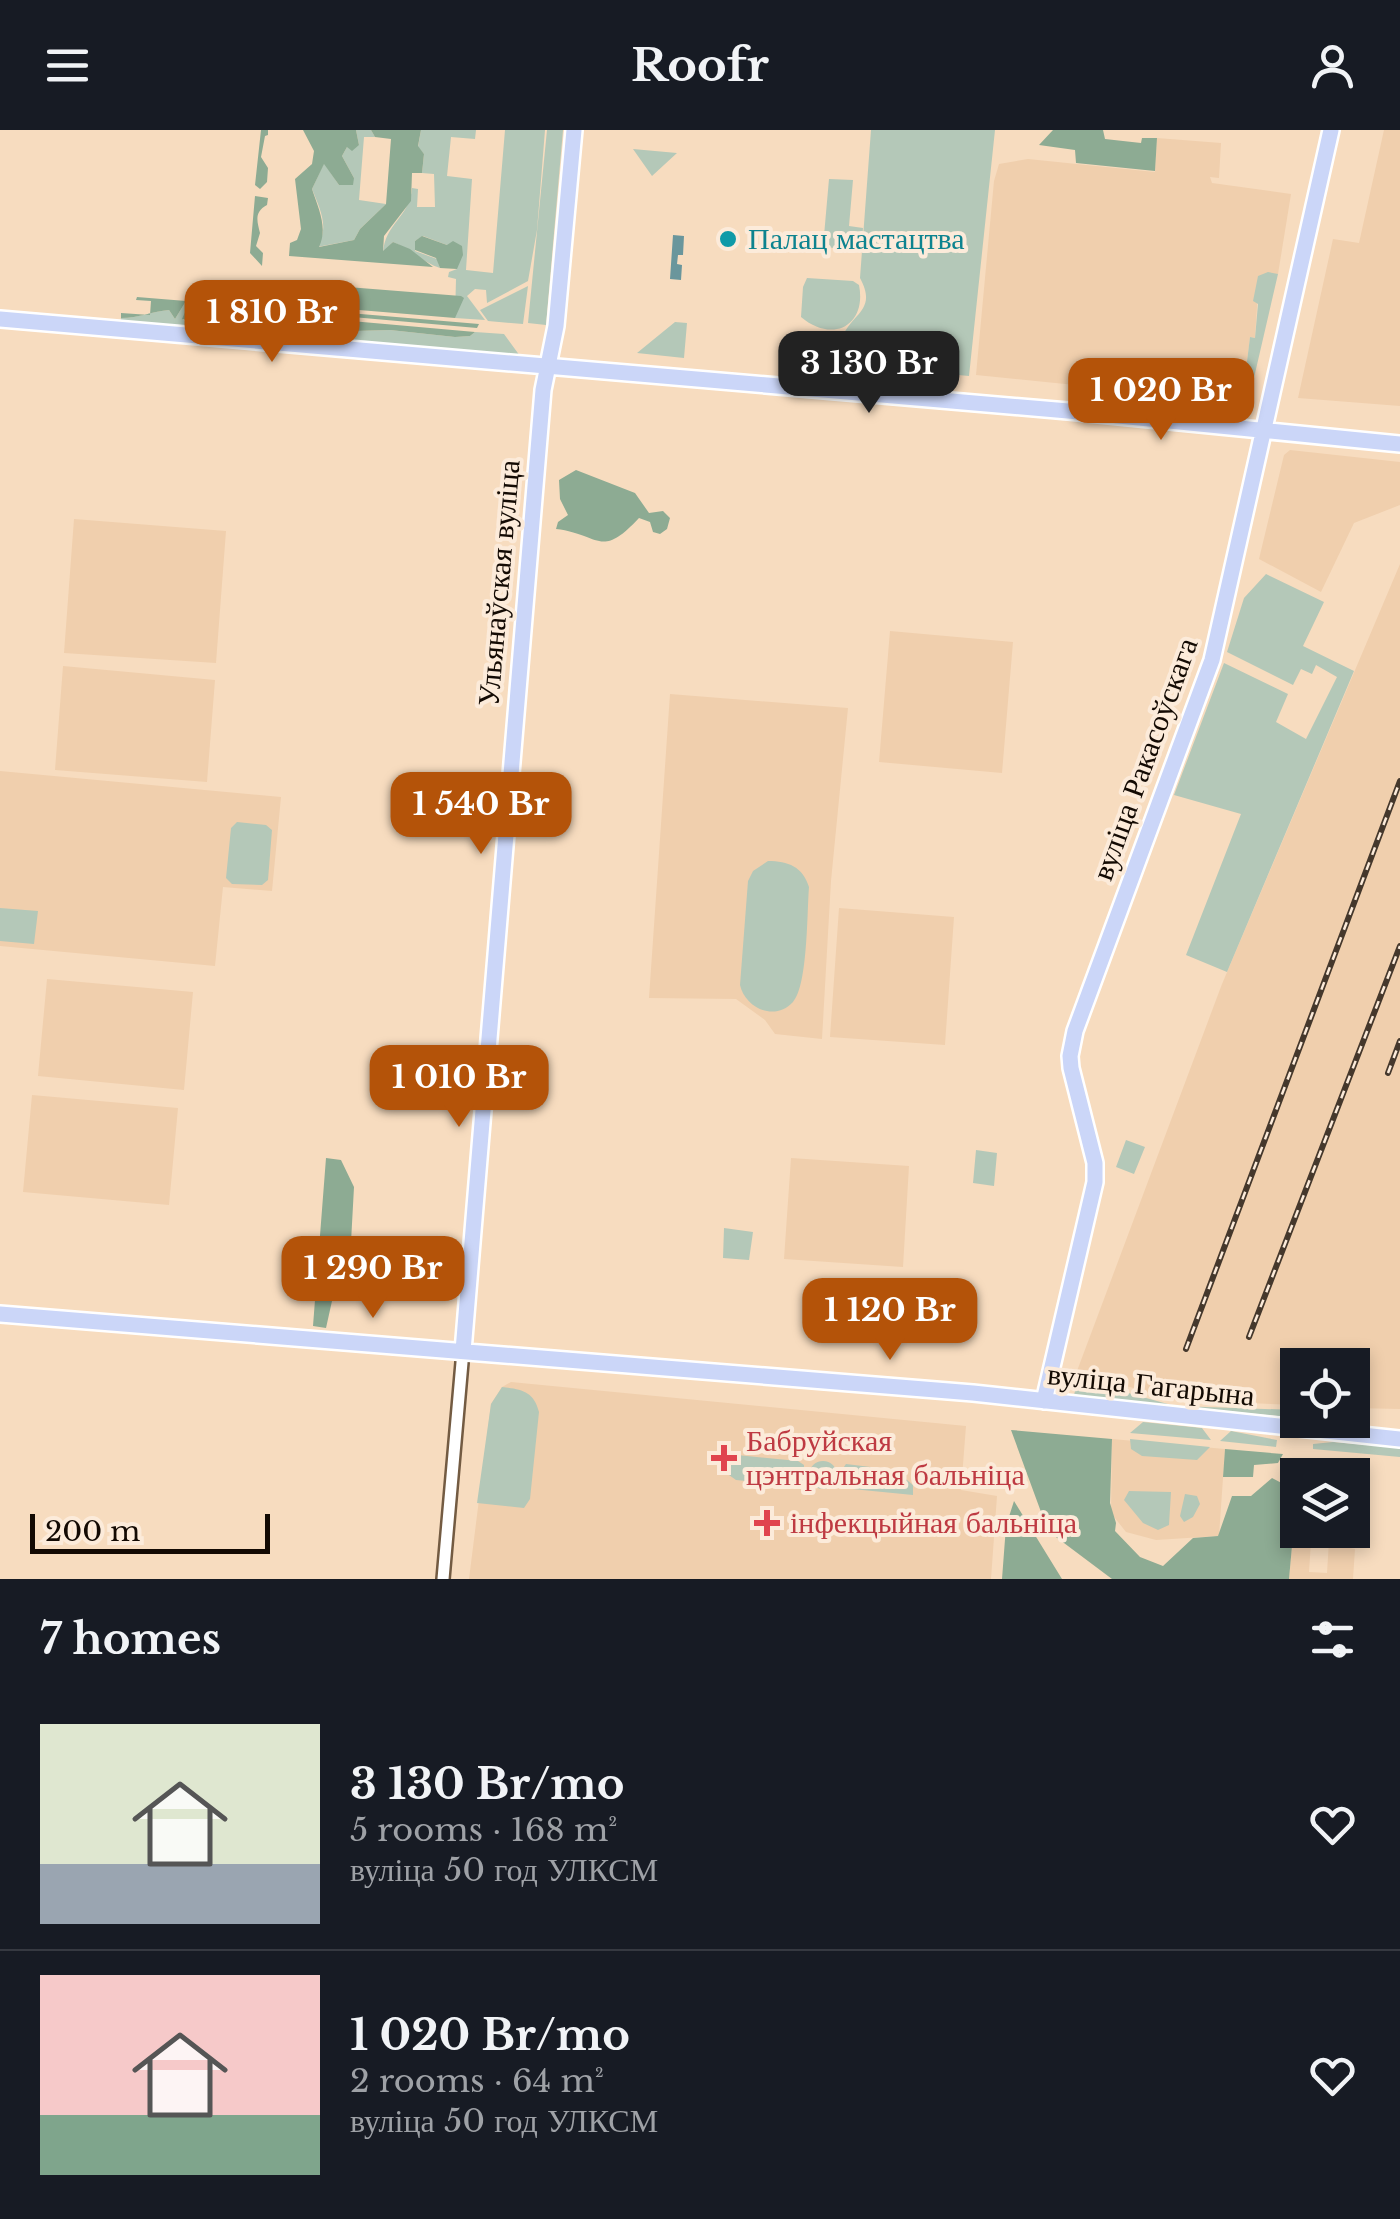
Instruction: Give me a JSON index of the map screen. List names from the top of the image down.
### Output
{
  "streets": {
    "main road": ["Ульянаўская вуліца", "вуліца Ракасоўскага", "вуліца Гагарына"]
  },
  "crossings": [
    ["Ульянаўская вуліца", "вуліца Гагарына"],
    ["вуліца Ракасоўскага", "вуліца Гагарына"]
  ],
  "places": {
    "other": ["Палац мастацтва"],
    "health": ["Бабруйская цэнтральная бальніца", "інфекцыйная бальніца"]
  },
  "scale_bar": "200 m",
  "page": {
    "header": "Roofr",
    "price": [
      "1 810 Br",
      "3 130 Br",
      "1 020 Br",
      "1 540 Br",
      "1 010 Br",
      "1 290 Br",
      "1 120 Br"
    ],
    "scale": "200 m",
    "heading": "7 homes",
    "list": [
      {
        "name": "3 130 Br/mo",
        "note": "5 rooms · 168 m² · вуліца 50 год УЛКСМ"
      },
      {
        "name": "1 020 Br/mo",
        "note": "2 rooms · 64 m² · вуліца 50 год УЛКСМ"
      }
    ]
  }
}
